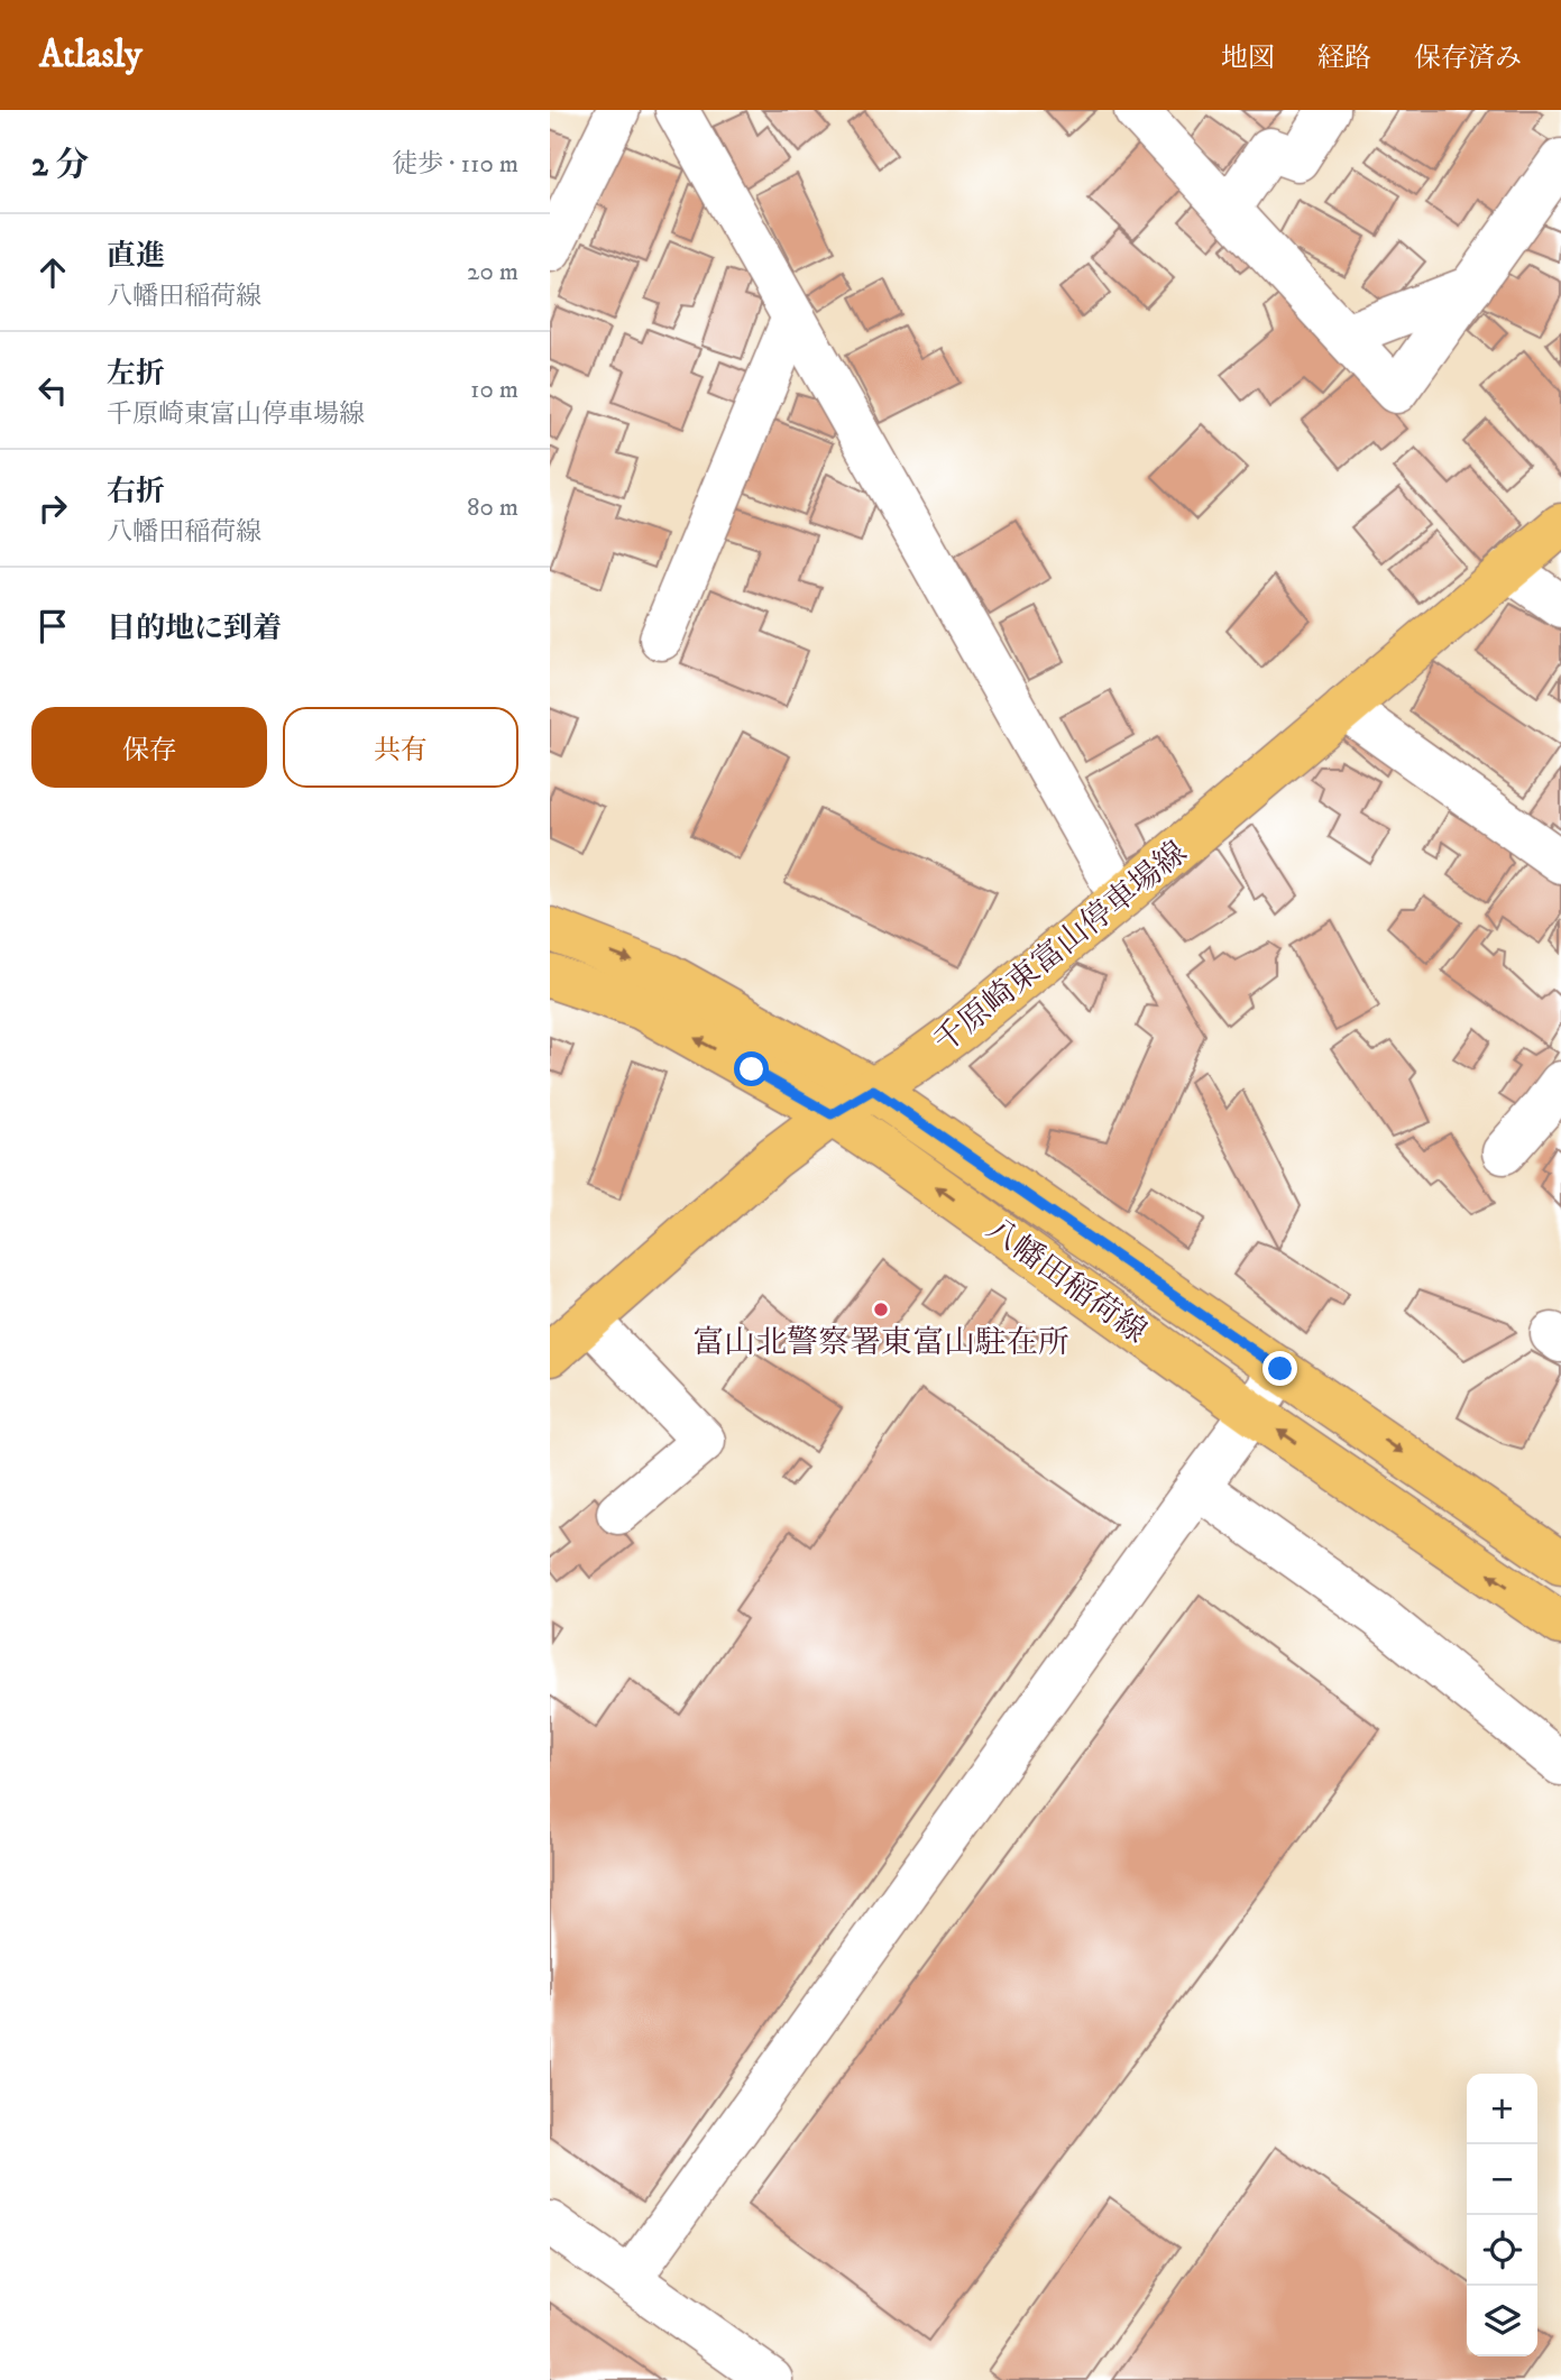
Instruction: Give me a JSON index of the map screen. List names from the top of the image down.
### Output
{
  "streets": {
    "main road": ["千原崎東富山停車場線", "八幡田稲荷線"]
  },
  "crossings": [
    ["千原崎東富山停車場線", "八幡田稲荷線"]
  ],
  "places": ["富山北警察署東富山駐在所"],
  "page": {
    "header": "Atlasly",
    "nav": ["地図", "経路", "保存済み"],
    "heading": ["2 分", "徒歩 · 110 m"],
    "list": [
      ["直進", "八幡田稲荷線", "20 m"],
      ["左折", "千原崎東富山停車場線", "10 m"],
      ["右折", "八幡田稲荷線", "80 m"],
      "目的地に到着"
    ],
    "buttons": ["保存", "共有"],
    "map_buttons": ["+", "−"]
  }
}
